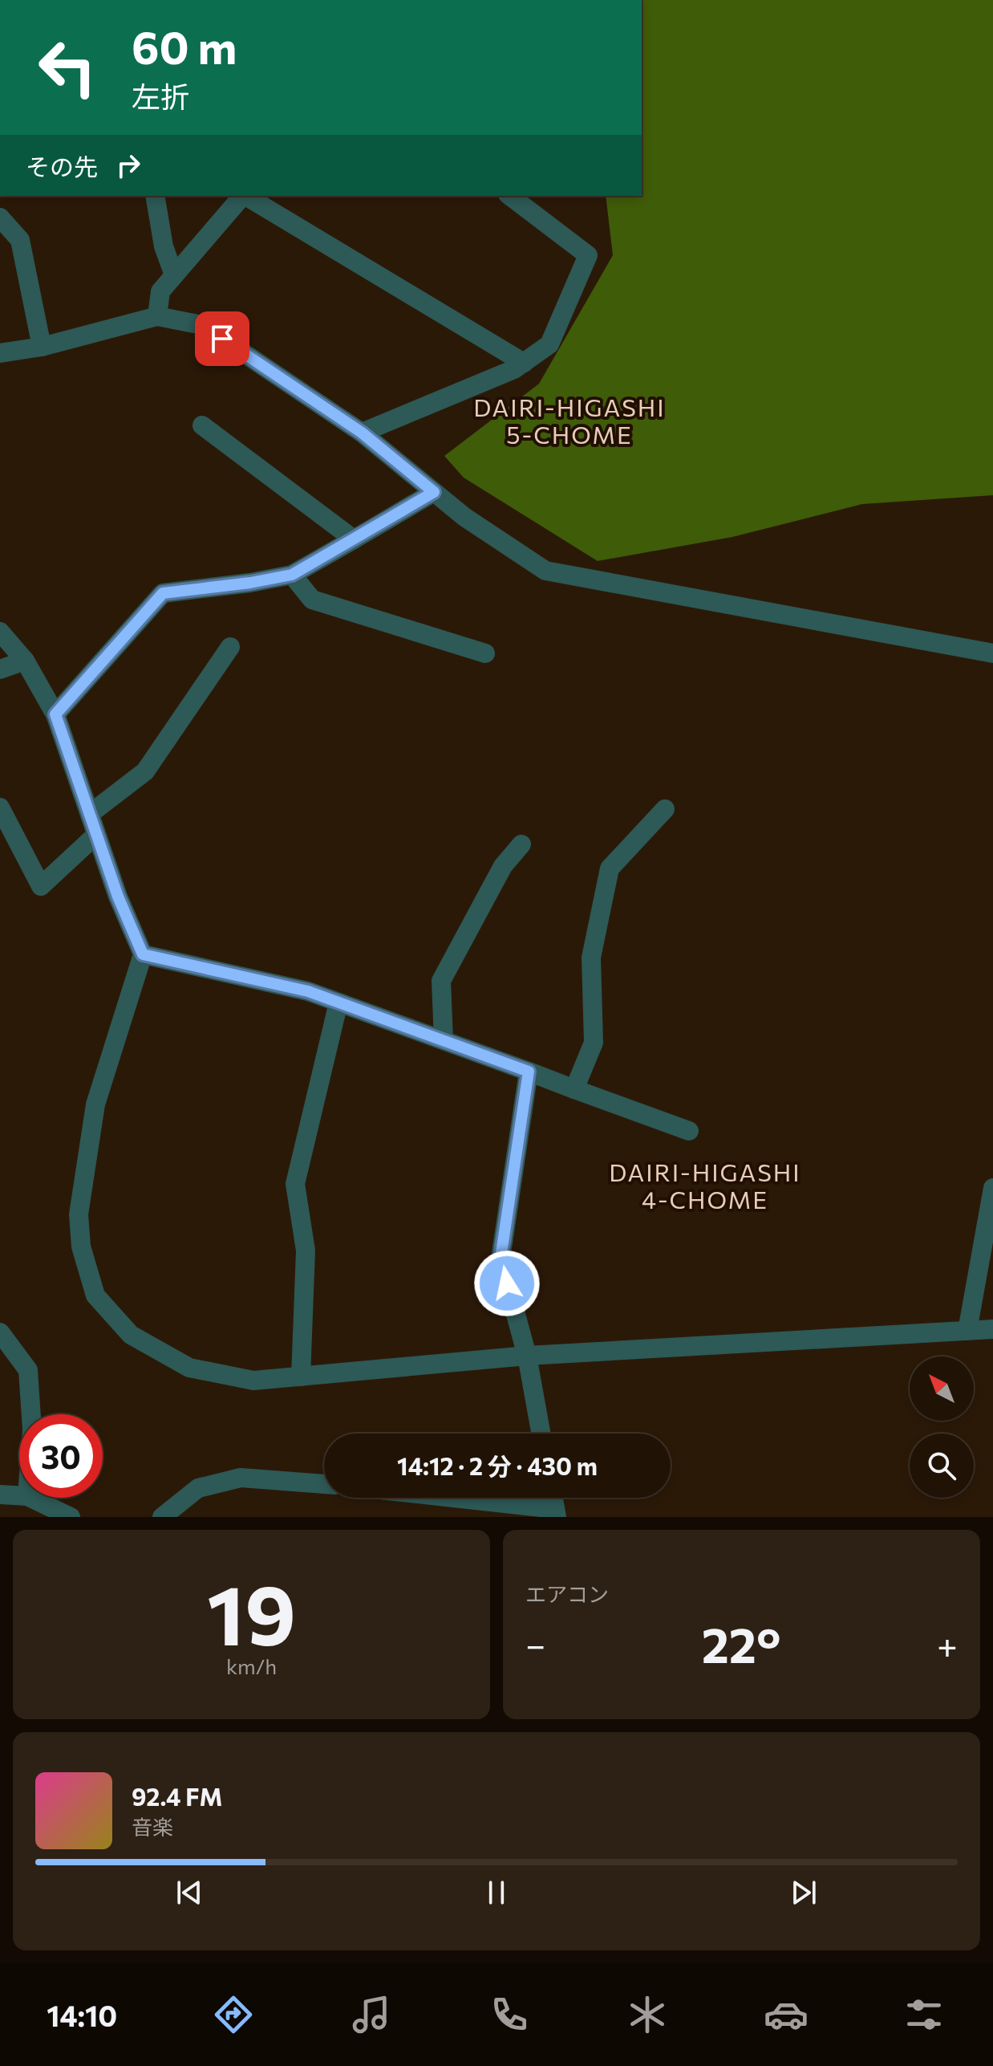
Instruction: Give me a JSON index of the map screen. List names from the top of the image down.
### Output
{
  "districts": ["DAIRI-HIGASHI 5-CHOME", "DAIRI-HIGASHI 4-CHOME"],
  "north": "top left",
  "page": {
    "turn": ["60 m", "左折"],
    "then": "その先",
    "limit": "30",
    "trip": "14:12 · 2 分 · 430 m",
    "tile": [
      ["19", "km/h"],
      "エアコン"
    ],
    "heat": ["−", "22°", "+"],
    "song": ["92.4 FM", "音楽"],
    "tabs": "14:10"
  }
}
